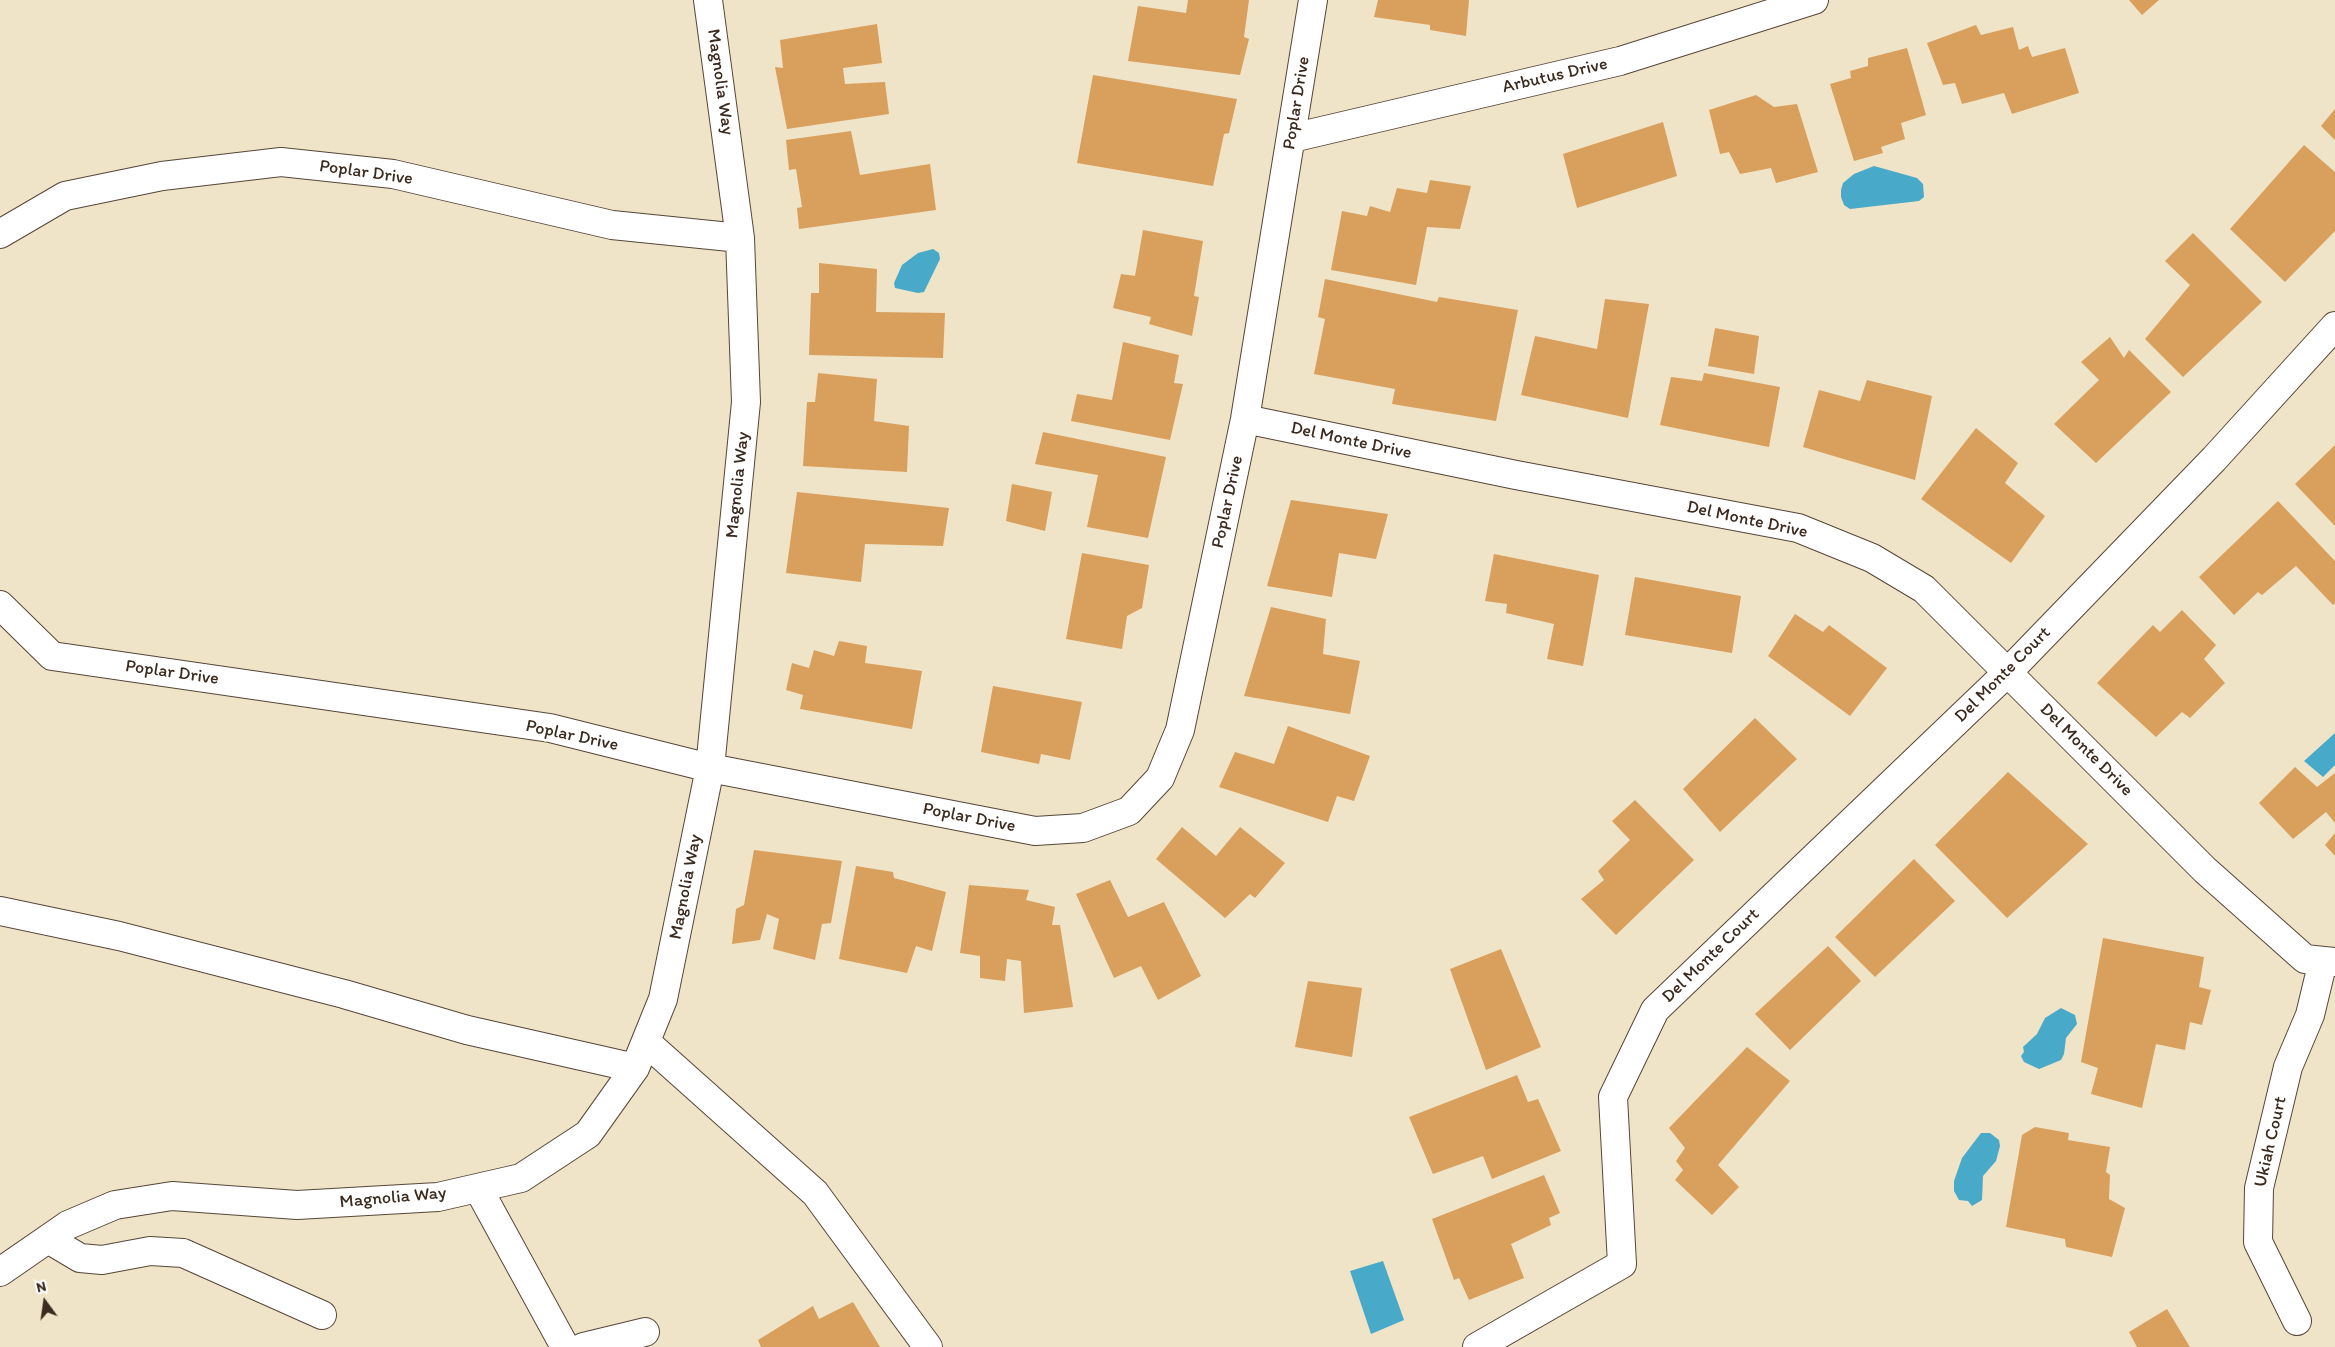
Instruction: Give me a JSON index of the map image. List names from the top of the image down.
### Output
{
  "streets": {
    "street": [
      "Arbutus Drive",
      "Magnolia Way",
      "Poplar Drive",
      "Del Monte Drive",
      "Del Monte Court",
      "Ukiah Court"
    ]
  },
  "crossings": [
    ["Arbutus Drive", "Poplar Drive"],
    ["Magnolia Way", "Poplar Drive"],
    ["Poplar Drive", "Del Monte Drive"],
    ["Del Monte Drive", "Del Monte Court"],
    ["Del Monte Drive", "Ukiah Court"]
  ],
  "north": "top"
}
